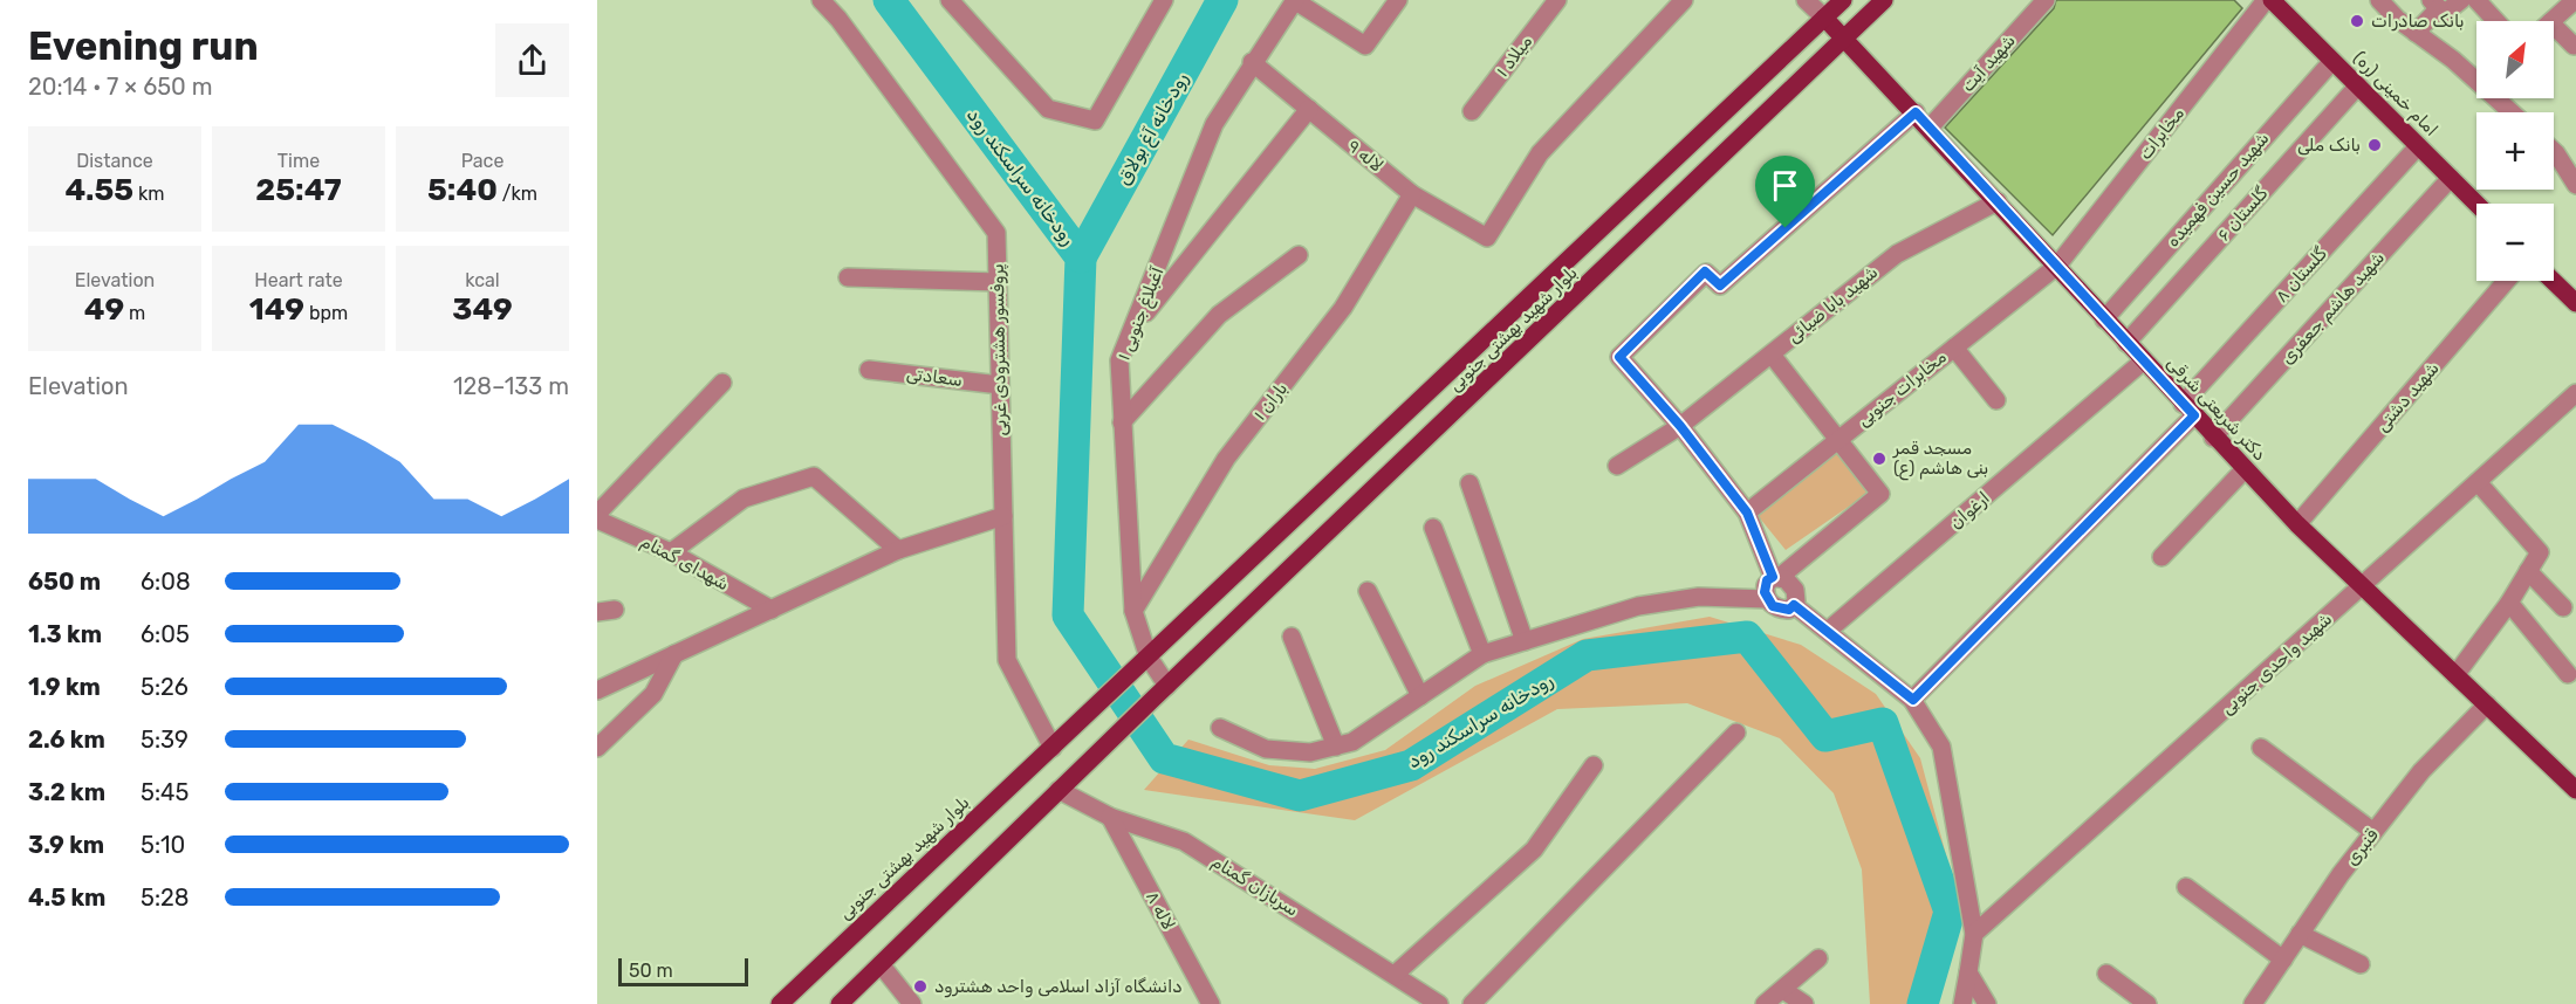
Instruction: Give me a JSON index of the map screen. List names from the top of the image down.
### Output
{
  "streets": {
    "main road": ["امام خمینی (ره)", "بلوار شهید بهشتی جنوبی", "دکتر شریعتی شرقی"],
    "street": [
      "میلاد ۱",
      "شهید آیت",
      "مخابرات",
      "لاله ۹",
      "شهيد حسین فهمیده",
      "گلستان ۶",
      "گلستان ۸",
      "شهيد بابا ضيائی",
      "شهيد هاشم جعفری",
      "آغبلاغ جنوبی ۱",
      "پروفسور هشترودی غربی",
      "سعادتی",
      "مخابرات جنوبی",
      "شهید دشتی",
      "باران ۱",
      "ارغوان",
      "شهدای گمنام",
      "شهید واحدی جنوبی",
      "قنبری",
      "سربازان گمنام",
      "لاله ۸"
    ]
  },
  "crossings": [
    ["شهید آیت", "دکتر شریعتی شرقی"],
    ["امام خمینی (ره)", "شهيد حسین فهمیده"],
    ["امام خمینی (ره)", "گلستان ۶"],
    ["امام خمینی (ره)", "گلستان ۸"],
    ["امام خمینی (ره)", "شهيد هاشم جعفری"],
    ["مخابرات", "مخابرات جنوبی"],
    ["مخابرات", "دکتر شریعتی شرقی"],
    ["لاله ۹", "آغبلاغ جنوبی ۱"],
    ["لاله ۹", "باران ۱"],
    ["شهيد حسین فهمیده", "دکتر شریعتی شرقی"],
    ["گلستان ۶", "دکتر شریعتی شرقی"],
    ["گلستان ۸", "دکتر شریعتی شرقی"],
    ["شهيد بابا ضيائی", "دکتر شریعتی شرقی"],
    ["شهيد هاشم جعفری", "دکتر شریعتی شرقی"],
    ["آغبلاغ جنوبی ۱", "بلوار شهید بهشتی جنوبی"],
    ["آغبلاغ جنوبی ۱", "باران ۱"],
    ["بلوار شهید بهشتی جنوبی", "پروفسور هشترودی غربی"],
    ["بلوار شهید بهشتی جنوبی", "دکتر شریعتی شرقی"],
    ["بلوار شهید بهشتی جنوبی", "سربازان گمنام"],
    ["پروفسور هشترودی غربی", "سعادتی"],
    ["مخابرات جنوبی", "دکتر شریعتی شرقی"],
    ["شهید دشتی", "دکتر شریعتی شرقی"],
    ["دکتر شریعتی شرقی", "ارغوان"],
    ["دکتر شریعتی شرقی", "شهید واحدی جنوبی"],
    ["دکتر شریعتی شرقی", "قنبری"],
    ["سربازان گمنام", "لاله ۸"]
  ],
  "water": ["رودخانه آغ بولاق", "رودخانه سراسکند رود"],
  "places": [
    "بانک صادرات",
    "بانک ملی",
    "مسجد قمر بنی هاشم (ع)",
    "دانشگاه آزاد اسلامی واحد هشترود"
  ],
  "scale_bar": "50 m",
  "north": "top right",
  "page": {
    "heading": ["Evening run", "20:14 · 7 × 650 m"],
    "map_buttons": ["+", "−"],
    "stats": [
      ["Distance", "4.55 km"],
      ["Time", "25:47"],
      ["Pace", "5:40 /km"],
      ["Elevation", "49 m"],
      ["Heart rate", "149 bpm"],
      ["kcal", "349"]
    ],
    "chart": ["Elevation", "128–133 m"],
    "list": [
      {
        "name": "650 m",
        "note": "6:08"
      },
      {
        "name": "1.3 km",
        "note": "6:05"
      },
      {
        "name": "1.9 km",
        "note": "5:26"
      },
      {
        "name": "2.6 km",
        "note": "5:39"
      },
      {
        "name": "3.2 km",
        "note": "5:45"
      },
      {
        "name": "3.9 km",
        "note": "5:10"
      },
      {
        "name": "4.5 km",
        "note": "5:28"
      }
    ],
    "scale": "50 m"
  }
}
